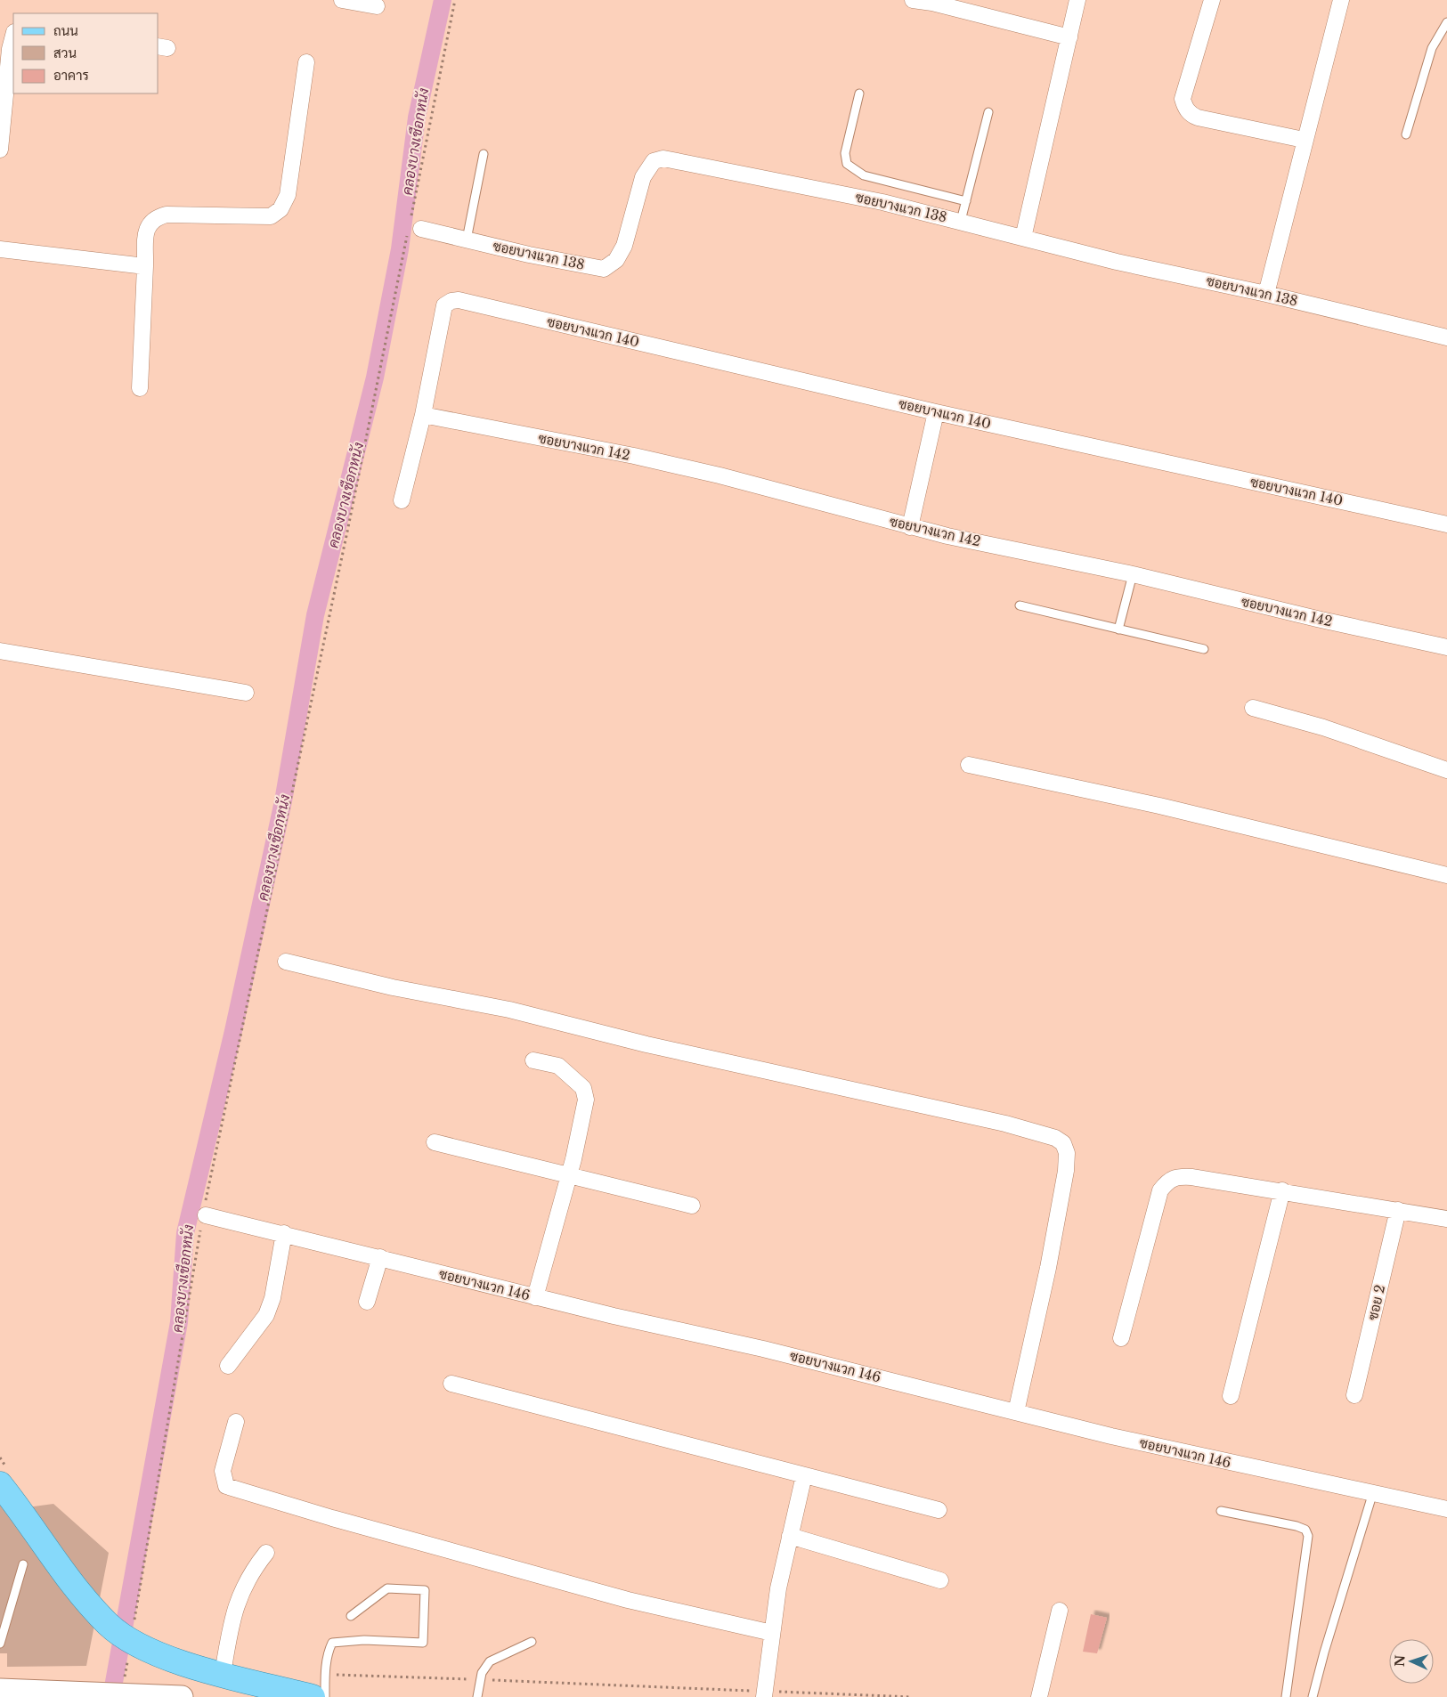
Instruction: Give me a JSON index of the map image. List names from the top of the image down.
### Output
{
  "streets": {
    "street": [
      "ซอยบางแวก 138",
      "ซอยบางแวก 140",
      "ซอยบางแวก 142",
      "ซอยบางแวก 146",
      "ซอย 2"
    ]
  },
  "crossings": [
    ["ซอยบางแวก 140", "ซอยบางแวก 142"]
  ],
  "water": ["คลองบางเชือกหนัง"],
  "legend": ["ถนน", "สวน", "อาคาร"],
  "north": "left"
}
